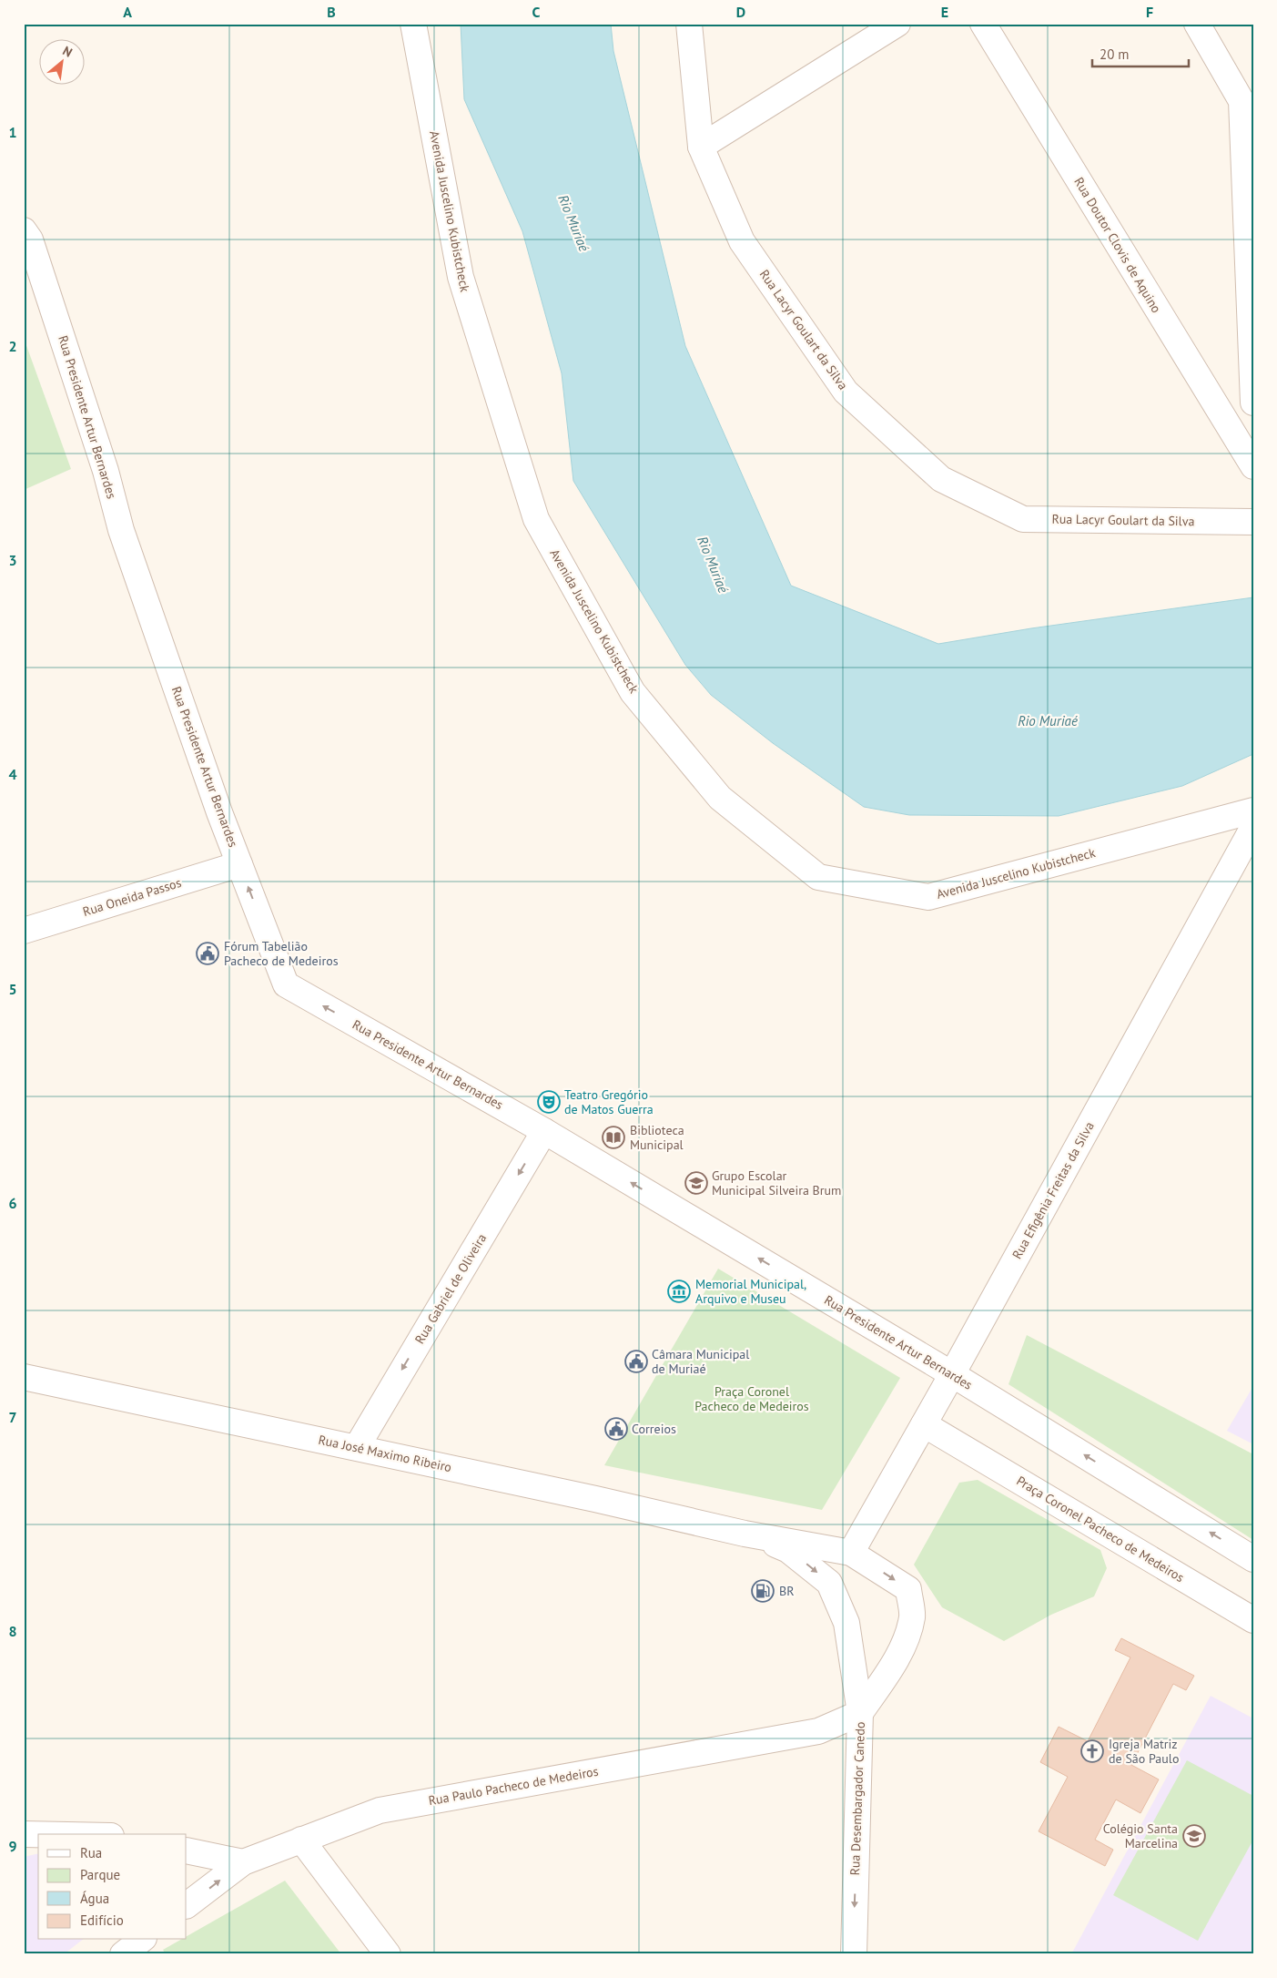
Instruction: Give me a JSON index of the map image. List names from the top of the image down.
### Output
{
  "streets": {
    "street": [
      "Avenida Juscelino Kubistcheck",
      "Rua Doutor Clovis de Aquino",
      "Rua Lacyr Goulart da Silva",
      "Rua Presidente Artur Bernardes",
      "Rua Oneida Passos",
      "Rua Efigênia Freitas da Silva",
      "Rua Gabriel de Oliveira",
      "Rua José Maximo Ribeiro",
      "Praça Coronel Pacheco de Medeiros",
      "Rua Paulo Pacheco de Medeiros",
      "Rua Desembargador Canedo"
    ]
  },
  "crossings": [
    ["Rua Presidente Artur Bernardes", "Rua Oneida Passos"],
    ["Rua Presidente Artur Bernardes", "Rua Efigênia Freitas da Silva"],
    ["Rua Presidente Artur Bernardes", "Rua Gabriel de Oliveira"],
    ["Rua Efigênia Freitas da Silva", "Praça Coronel Pacheco de Medeiros"],
    ["Rua Efigênia Freitas da Silva", "Rua Desembargador Canedo"],
    ["Rua Gabriel de Oliveira", "Rua José Maximo Ribeiro"],
    ["Rua Paulo Pacheco de Medeiros", "Rua Desembargador Canedo"]
  ],
  "one_way": ["Rua Presidente Artur Bernardes", "Rua Gabriel de Oliveira", "Rua Desembargador Canedo"],
  "water": ["Rio Muriaé"],
  "parks": ["Praça Coronel Pacheco de Medeiros"],
  "places": {
    "public building": ["Fórum Tabelião Pacheco de Medeiros", "Câmara Municipal de Muriaé", "Correios"],
    "theatre": ["Teatro Gregório de Matos Guerra"],
    "library": ["Biblioteca Municipal"],
    "school or university": ["Grupo Escolar Municipal Silveira Brum", "Colégio Santa Marcelina"],
    "museum": ["Memorial Municipal, Arquivo e Museu"],
    "fuel station": ["BR"],
    "church": ["Igreja Matriz de São Paulo"]
  },
  "legend": [
    "Rua",
    "Parque",
    "Água",
    "Edifício"
  ],
  "scale_bar": "20 m",
  "north": "top right",
  "grid": {
    "columns": [
      "A",
      "B",
      "C",
      "D",
      "E",
      "F"
    ],
    "rows": [
      "1",
      "2",
      "3",
      "4",
      "5",
      "6",
      "7",
      "8",
      "9"
    ]
  }
}
